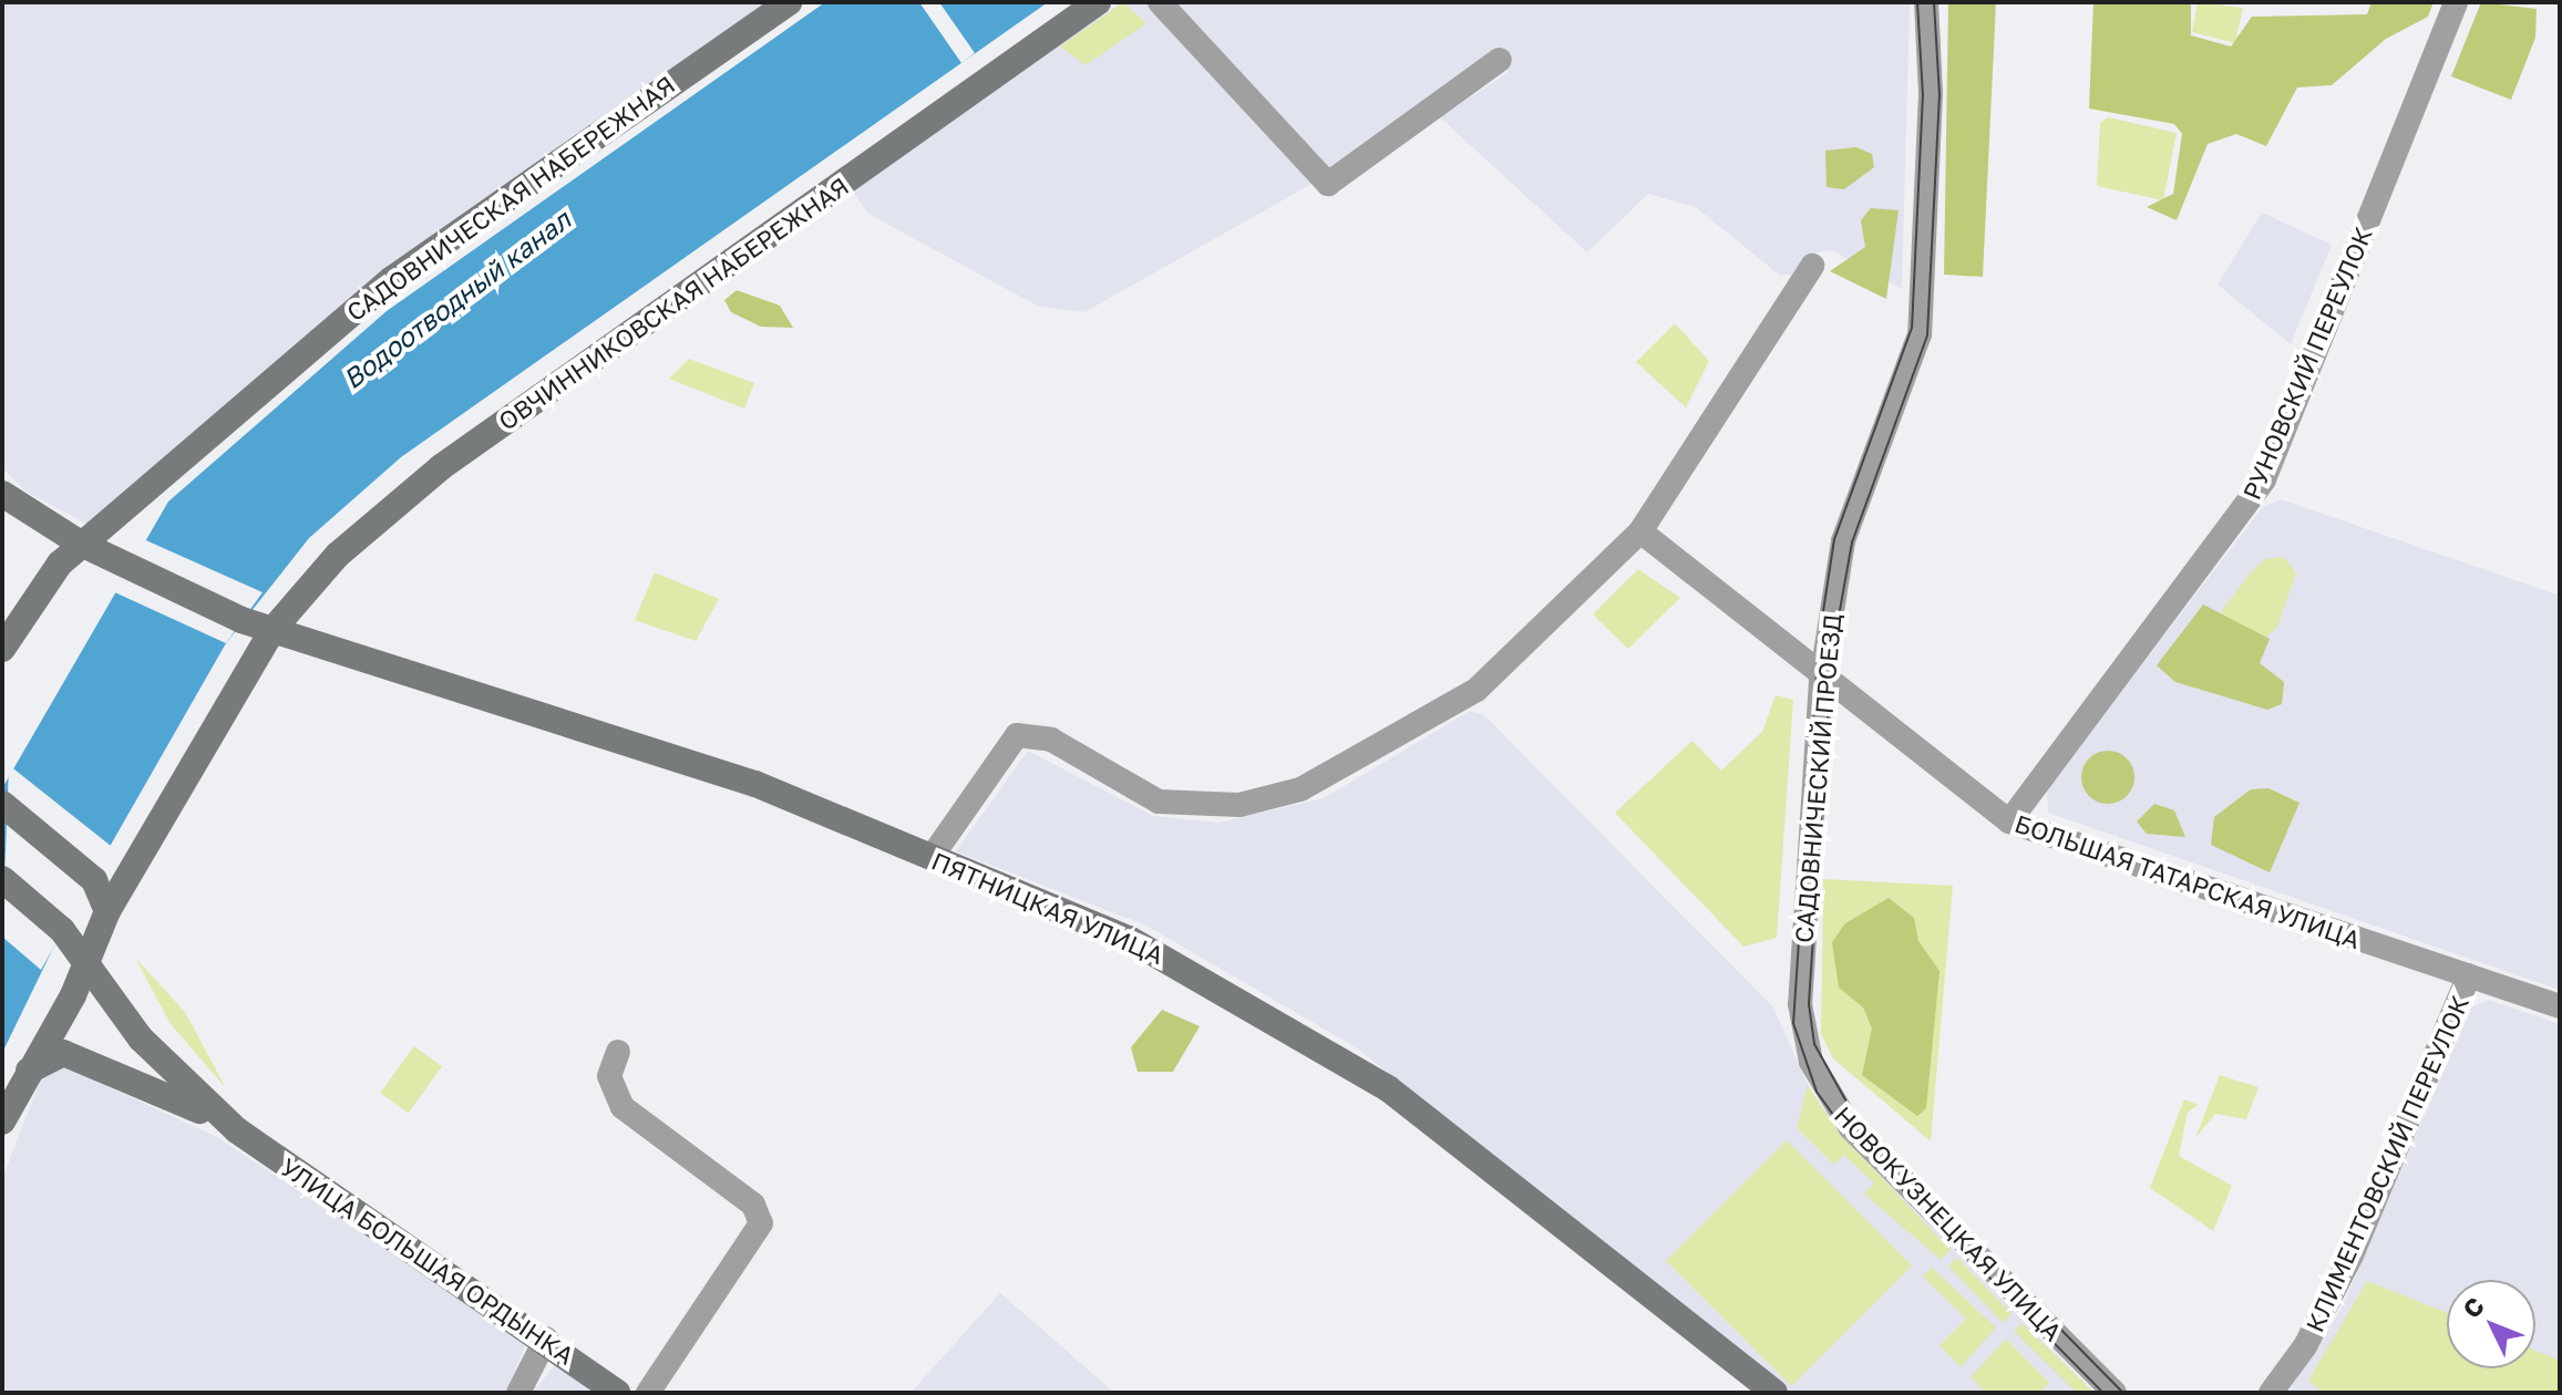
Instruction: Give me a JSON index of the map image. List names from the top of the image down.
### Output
{
  "streets": {
    "street": [
      "САДОВНИЧЕСКАЯ НАБЕРЕЖНАЯ",
      "ОВЧИННИКОВСКАЯ НАБЕРЕЖНАЯ",
      "РУНОВСКИЙ ПЕРЕУЛОК",
      "САДОВНИЧЕСКИЙ ПРОЕЗД",
      "БОЛЬШАЯ ТАТАРСКАЯ УЛИЦА",
      "ПЯТНИЦКАЯ УЛИЦА",
      "КЛИМЕНТОВСКИЙ ПЕРЕУЛОК",
      "НОВОКУЗНЕЦКАЯ УЛИЦА",
      "УЛИЦА БОЛЬШАЯ ОРДЫНКА"
    ]
  },
  "crossings": [
    ["САДОВНИЧЕСКАЯ НАБЕРЕЖНАЯ", "ПЯТНИЦКАЯ УЛИЦА"],
    ["ОВЧИННИКОВСКАЯ НАБЕРЕЖНАЯ", "ПЯТНИЦКАЯ УЛИЦА"],
    ["ОВЧИННИКОВСКАЯ НАБЕРЕЖНАЯ", "УЛИЦА БОЛЬШАЯ ОРДЫНКА"],
    ["РУНОВСКИЙ ПЕРЕУЛОК", "БОЛЬШАЯ ТАТАРСКАЯ УЛИЦА"],
    ["САДОВНИЧЕСКИЙ ПРОЕЗД", "БОЛЬШАЯ ТАТАРСКАЯ УЛИЦА"],
    ["САДОВНИЧЕСКИЙ ПРОЕЗД", "НОВОКУЗНЕЦКАЯ УЛИЦА"],
    ["БОЛЬШАЯ ТАТАРСКАЯ УЛИЦА", "КЛИМЕНТОВСКИЙ ПЕРЕУЛОК"]
  ],
  "water": ["Водоотводный канал"],
  "north": "top left"
}
